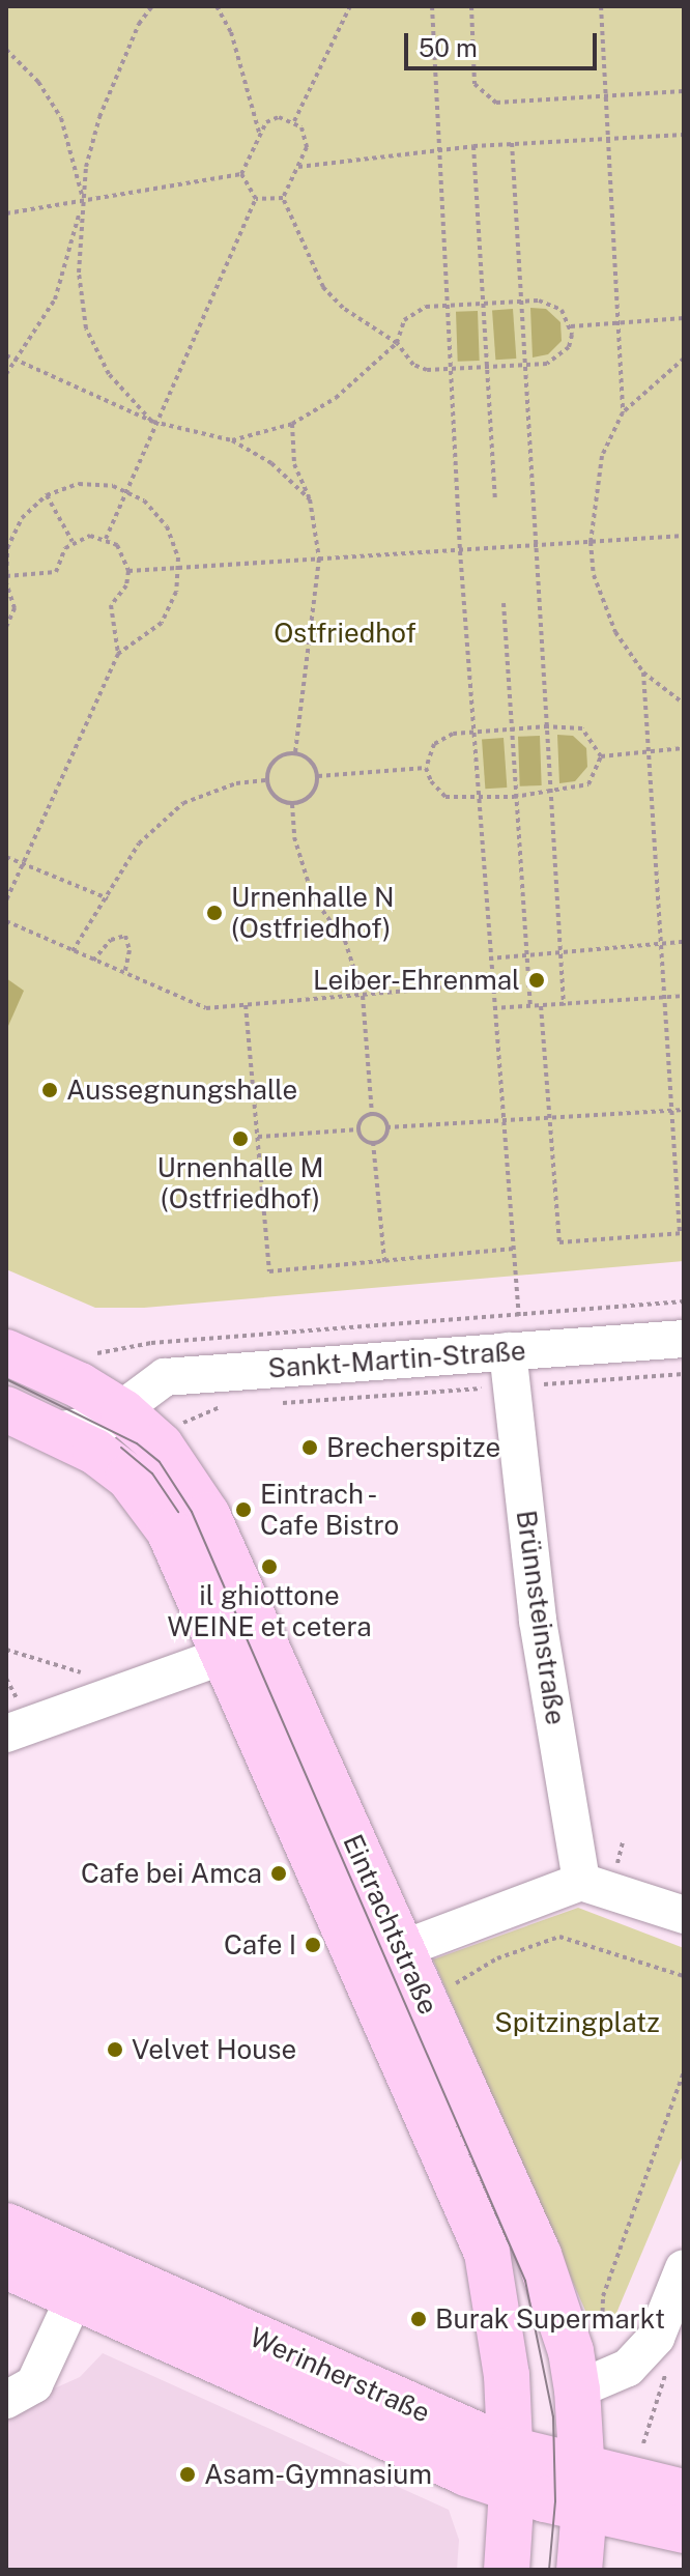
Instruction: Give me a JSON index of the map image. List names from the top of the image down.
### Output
{
  "streets": {
    "main road": ["Eintrachtstraße", "Werinherstraße"],
    "street": ["Sankt-Martin-Straße", "Brünnsteinstraße"]
  },
  "crossings": [
    ["Sankt-Martin-Straße", "Brünnsteinstraße"],
    ["Sankt-Martin-Straße", "Eintrachtstraße"],
    ["Eintrachtstraße", "Werinherstraße"]
  ],
  "parks": ["Ostfriedhof", "Spitzingplatz"],
  "places": [
    "Urnenhalle N (Ostfriedhof)",
    "Leiber-Ehrenmal",
    "Aussegnungshalle",
    "Urnenhalle M (Ostfriedhof)",
    "Brecherspitze",
    "Eintrach - Cafe Bistro",
    "il ghiottone WEINE et cetera",
    "Cafe bei Amca",
    "Cafe I",
    "Velvet House",
    "Burak Supermarkt",
    "Asam-Gymnasium"
  ],
  "scale_bar": "50 m"
}
